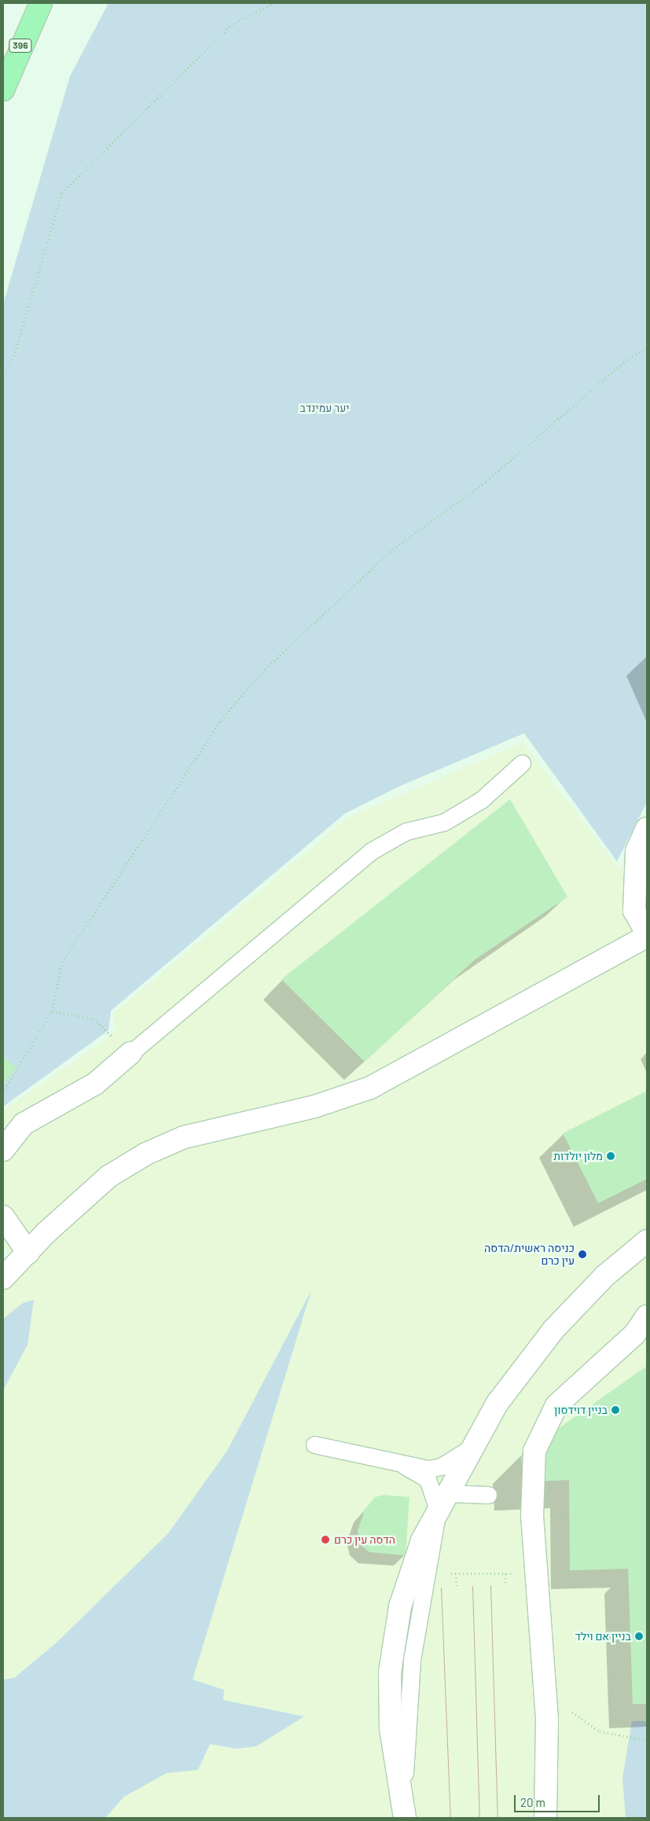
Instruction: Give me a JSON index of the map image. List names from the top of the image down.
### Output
{
  "streets": {
    "main road": ["396"]
  },
  "parks": ["יער עמינדב"],
  "places": [
    "מלון יולדות",
    "כניסה ראשית/הדסה עין כרם",
    "בניין דוידסון",
    "הדסה עין כרם",
    "בניין אם וילד"
  ],
  "scale_bar": "20 m"
}
